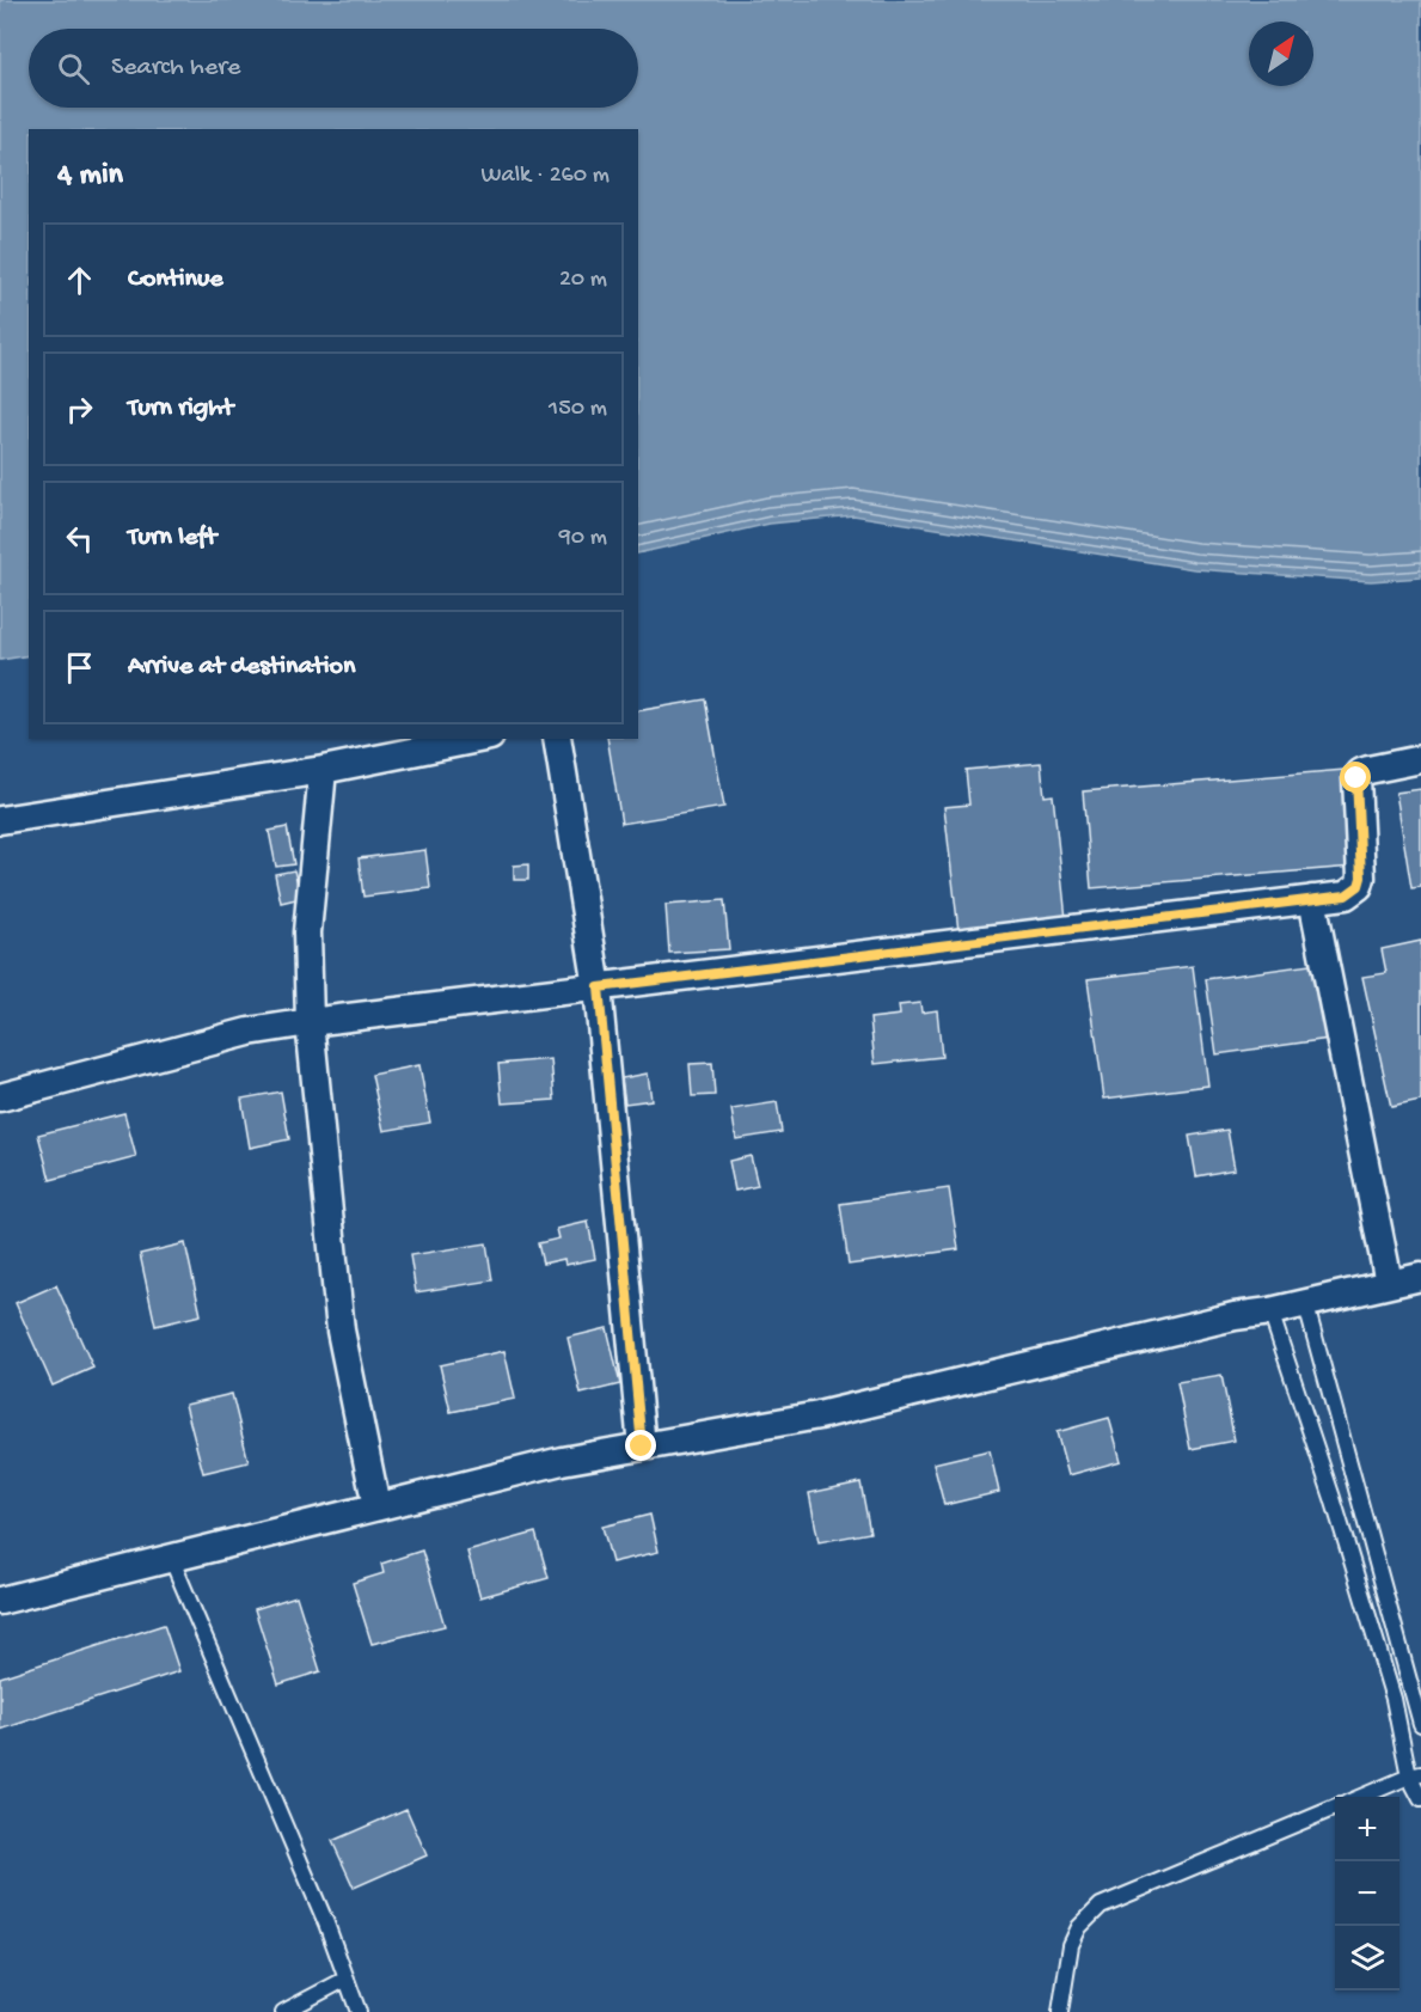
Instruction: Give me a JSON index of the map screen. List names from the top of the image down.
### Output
{
  "north": "top right",
  "page": {
    "search": "Search here",
    "heading": ["4 min", "Walk · 260 m"],
    "list": [
      ["Continue", "20 m"],
      ["Turn right", "150 m"],
      ["Turn left", "90 m"],
      "Arrive at destination"
    ],
    "map_buttons": ["+", "−"]
  }
}
